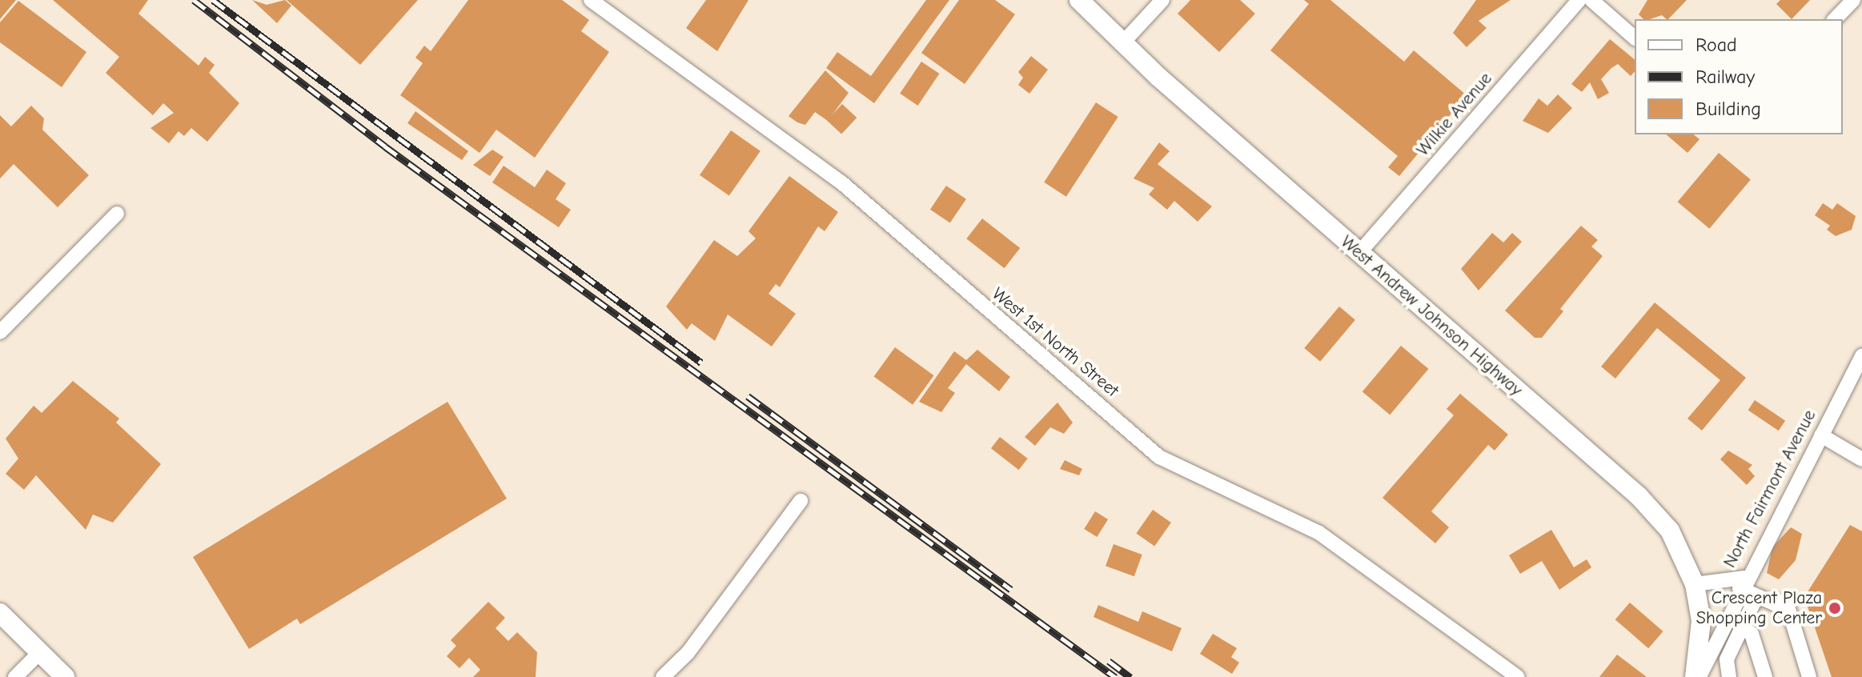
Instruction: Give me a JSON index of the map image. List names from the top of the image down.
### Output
{
  "streets": {
    "main road": ["West Andrew Johnson Highway"],
    "street": ["Wilkie Avenue", "West 1st North Street", "North Fairmont Avenue"]
  },
  "crossings": [
    ["Wilkie Avenue", "West Andrew Johnson Highway"],
    ["West Andrew Johnson Highway", "North Fairmont Avenue"]
  ],
  "places": ["Crescent Plaza Shopping Center"],
  "legend": ["Road", "Railway", "Building"]
}
